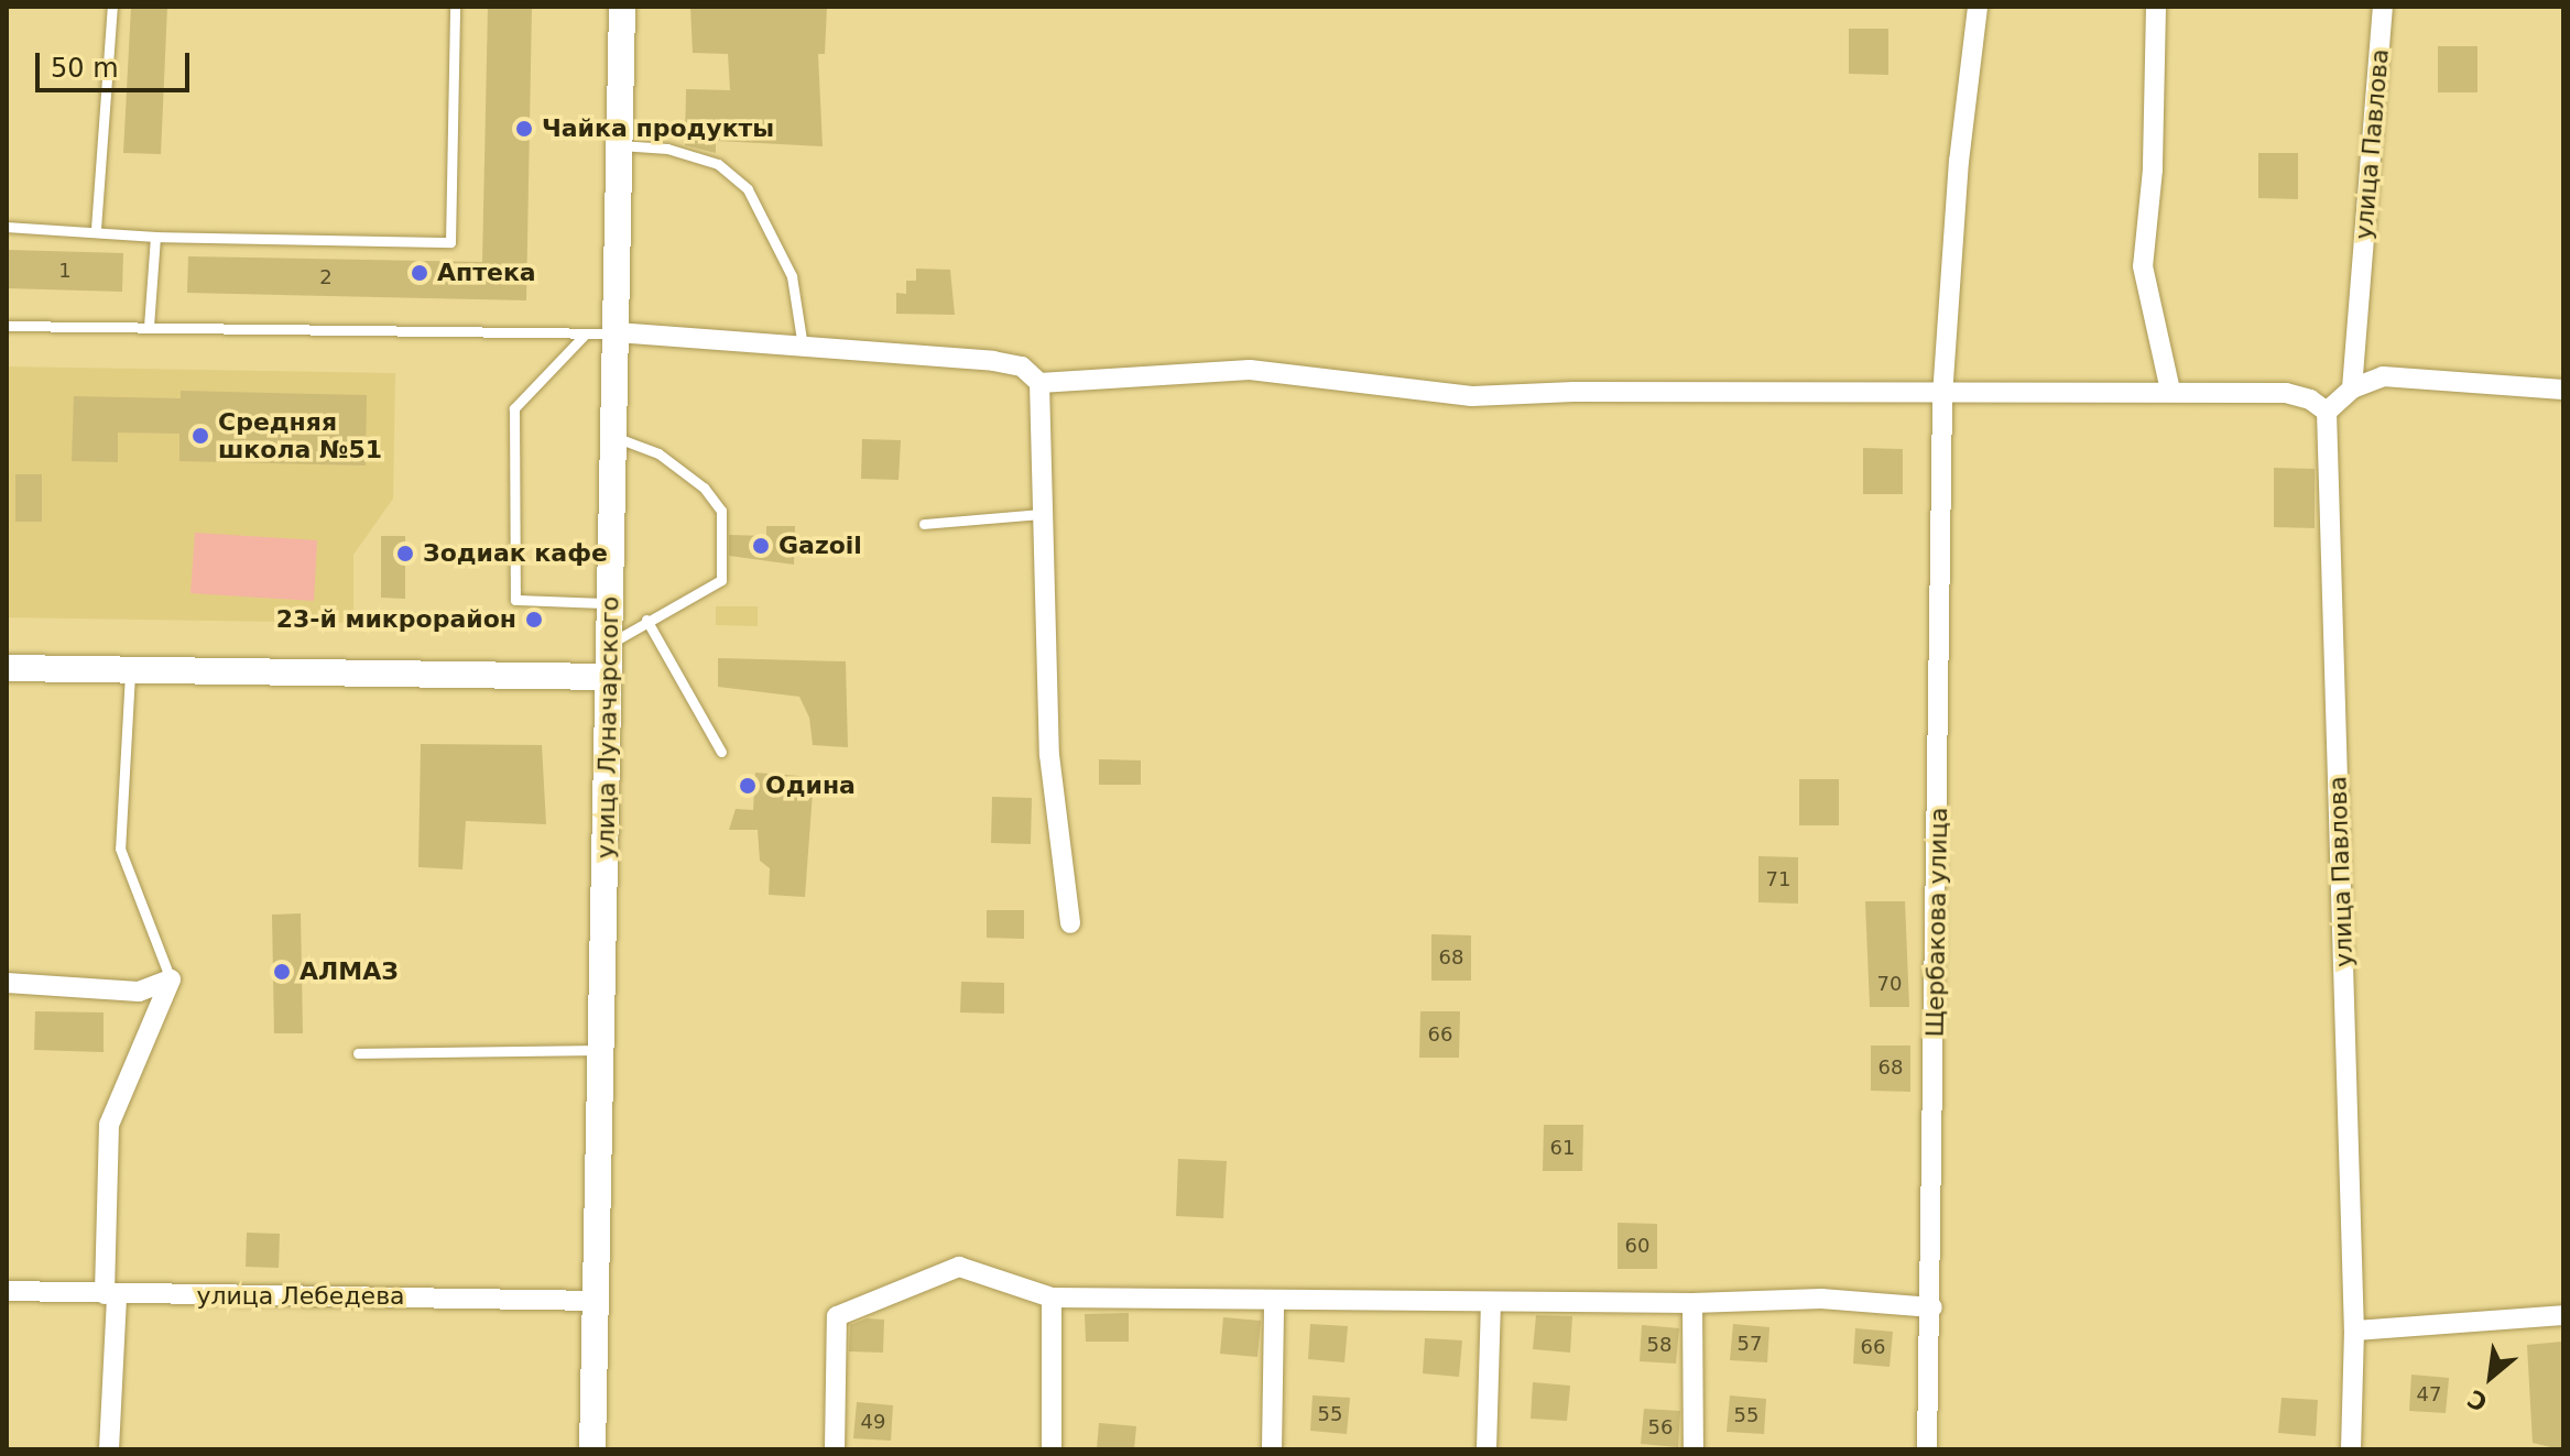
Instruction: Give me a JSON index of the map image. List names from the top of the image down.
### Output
{
  "streets": {
    "main road": ["улица Луначарского"],
    "street": ["улица Павлова", "Щербакова улица", "улица Лебедева"]
  },
  "crossings": [
    ["улица Луначарского", "улица Лебедева"]
  ],
  "places": [
    "Чайка продукты",
    "Аптека",
    "Средняя школа №51",
    "Gazoil",
    "Зодиак кафе",
    "23-й микрорайон",
    "Одина",
    "АЛМАЗ"
  ],
  "house_numbers": [
    "1",
    "2",
    "71",
    "68",
    "70",
    "66",
    "68",
    "61",
    "60",
    "57",
    "58",
    "66",
    "47",
    "55",
    "55",
    "49",
    "56"
  ],
  "scale_bar": "50 m",
  "north": "bottom left"
}
